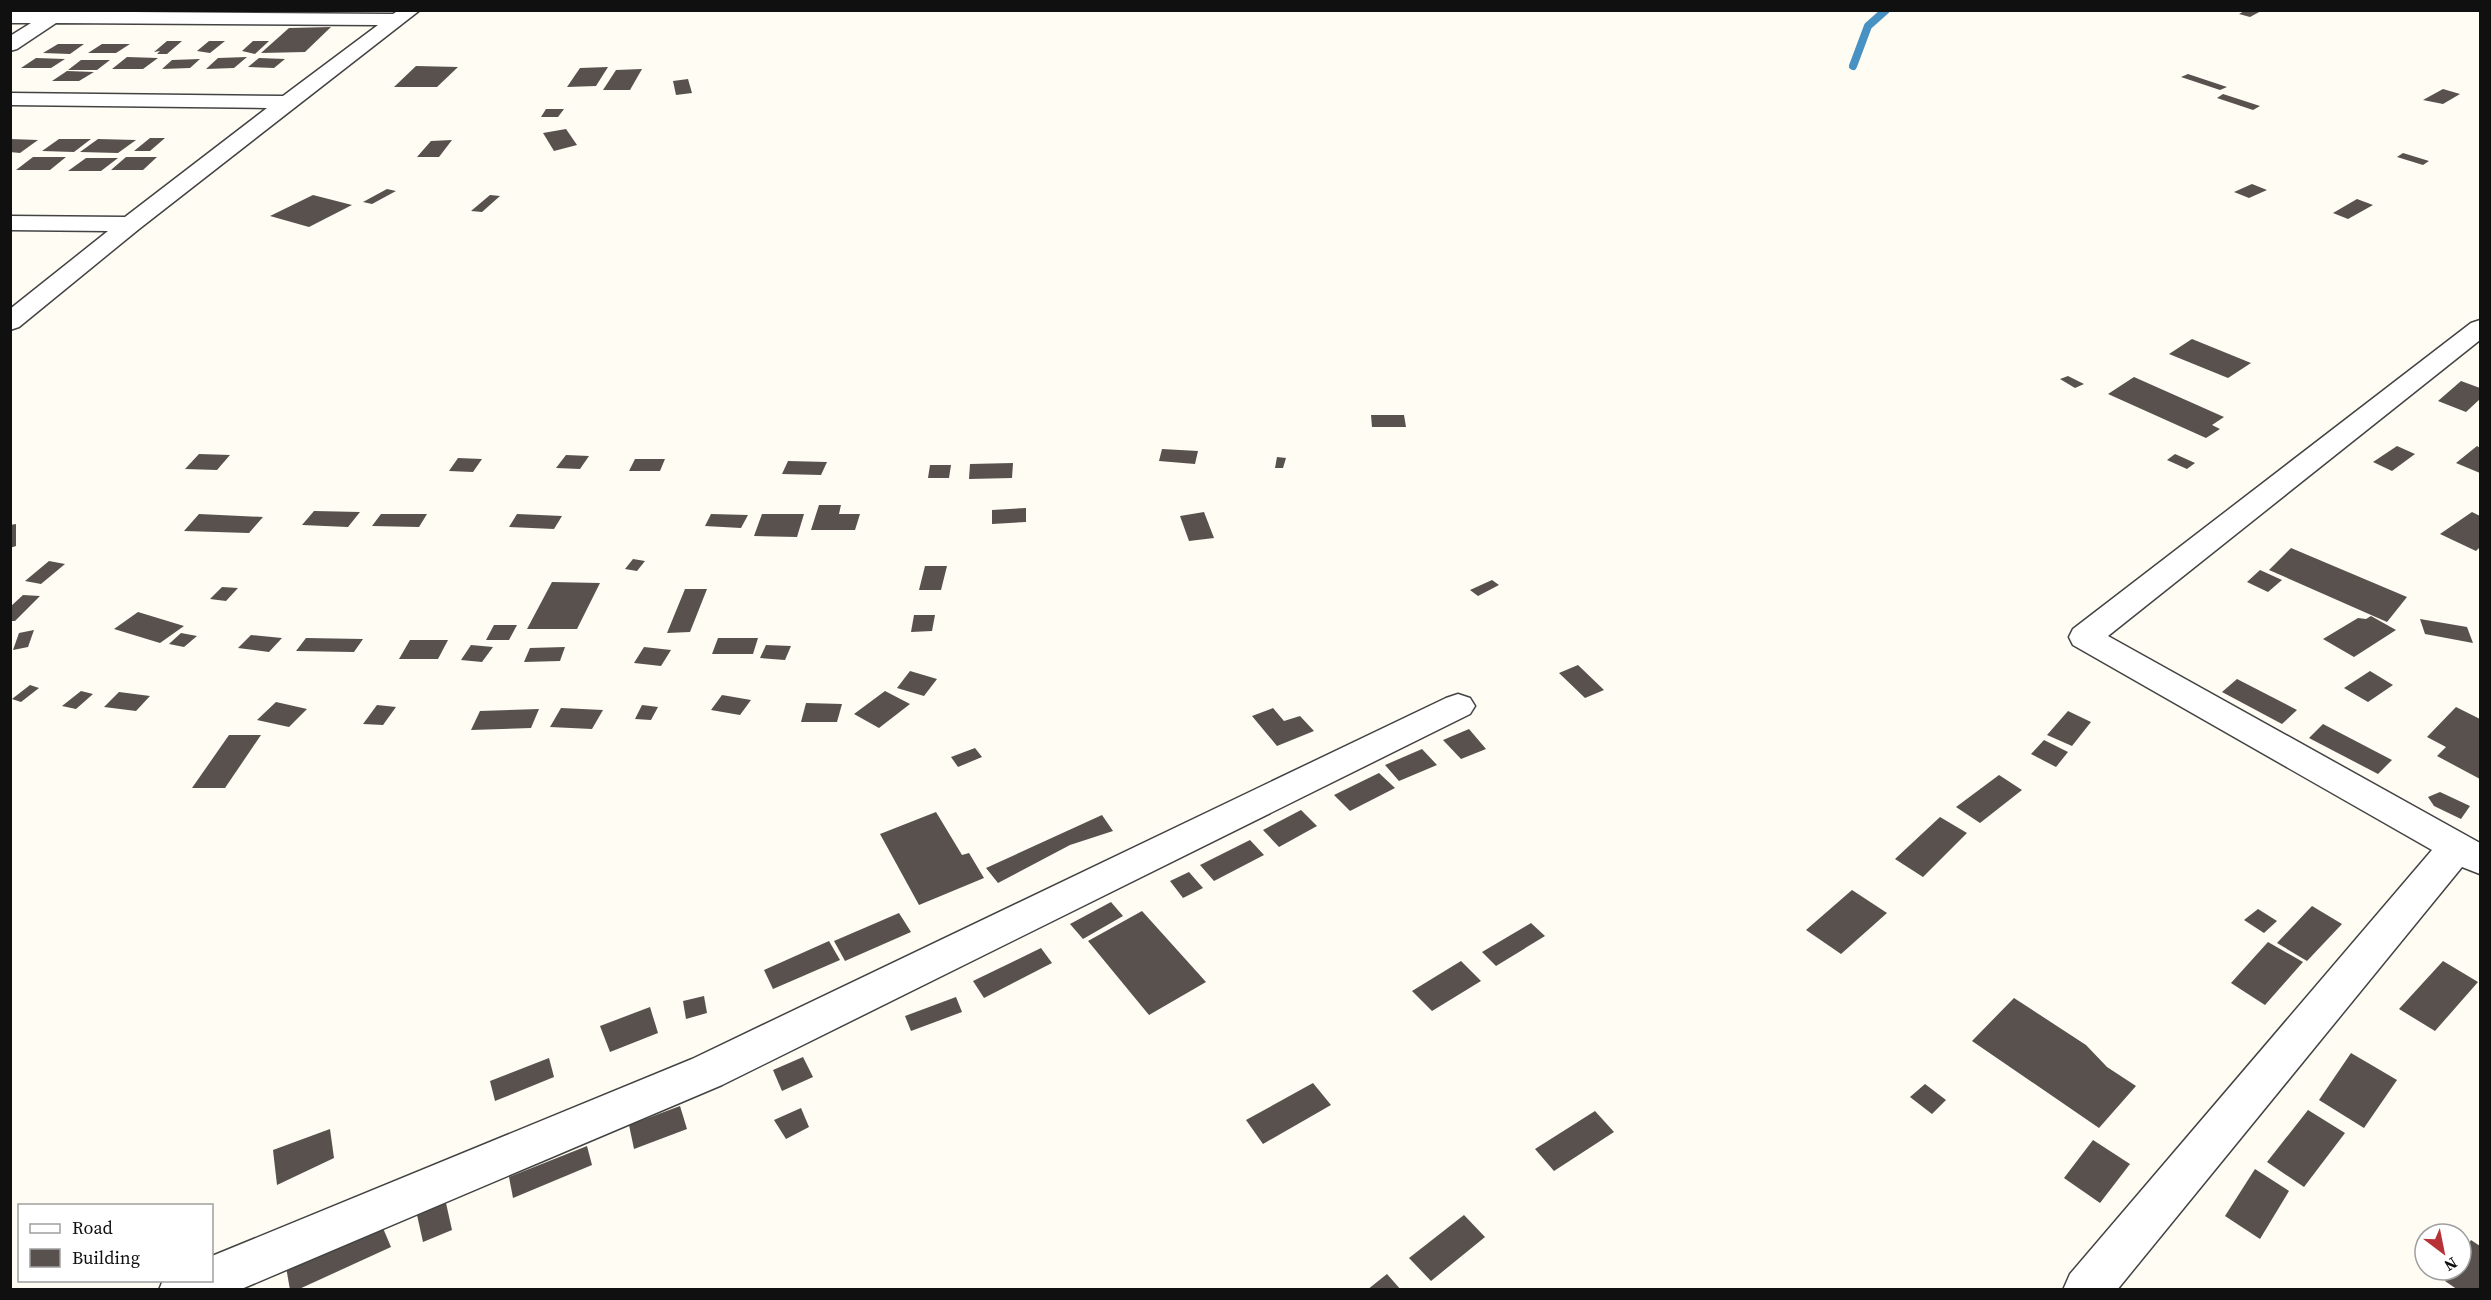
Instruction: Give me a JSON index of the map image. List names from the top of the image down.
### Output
{
  "legend": ["Road", "Building"],
  "north": "bottom right"
}
